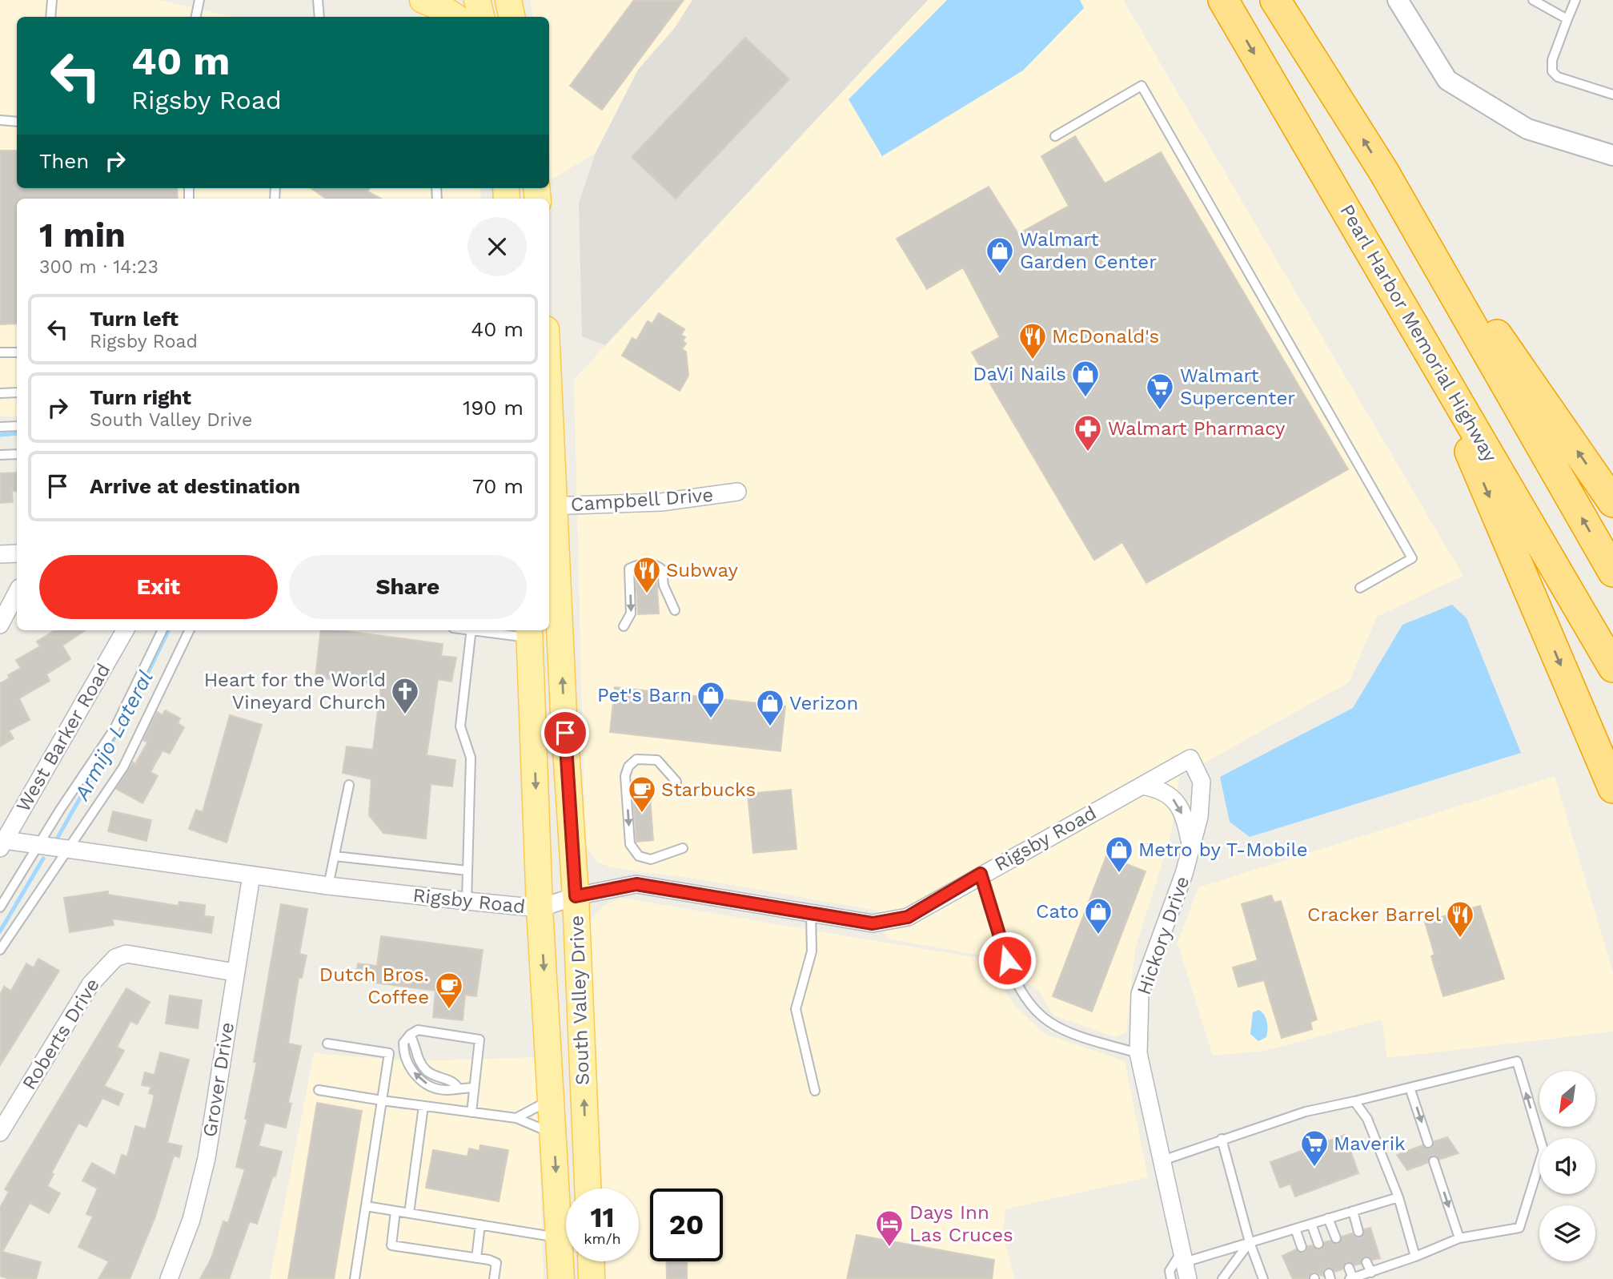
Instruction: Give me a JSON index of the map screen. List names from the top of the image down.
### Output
{
  "streets": {
    "highway": ["Pearl Harbor Memorial Highway"],
    "main road": ["South Valley Drive"],
    "street": [
      "Campbell Drive",
      "West Barker Road",
      "Rigsby Road",
      "Hickory Drive",
      "Roberts Drive",
      "Grover Drive"
    ]
  },
  "crossings": [
    ["Campbell Drive", "South Valley Drive"],
    ["West Barker Road", "Rigsby Road"],
    ["Rigsby Road", "Hickory Drive"],
    ["Rigsby Road", "South Valley Drive"],
    ["Rigsby Road", "Grover Drive"],
    ["Roberts Drive", "Grover Drive"]
  ],
  "water": ["Armijo Lateral"],
  "places": {
    "shop": [
      "Walmart Garden Center",
      "DaVi Nails",
      "Pet's Barn",
      "Verizon",
      "Metro by T-Mobile",
      "Cato"
    ],
    "restaurant": ["McDonald's", "Subway", "Cracker Barrel"],
    "supermarket": ["Walmart Supercenter", "Maverik"],
    "pharmacy": ["Walmart Pharmacy"],
    "church": ["Heart for the World Vineyard Church"],
    "cafe": ["Starbucks", "Dutch Bros. Coffee"],
    "hotel": ["Days Inn Las Cruces"]
  },
  "north": "bottom left",
  "page": {
    "turn": ["40 m", "Rigsby Road"],
    "then": "Then",
    "heading": ["1 min", "300 m · 14:23"],
    "list": [
      {
        "name": "Turn left",
        "note": "Rigsby Road",
        "value": "40 m"
      },
      {
        "name": "Turn right",
        "note": "South Valley Drive",
        "value": "190 m"
      },
      {
        "name": "Arrive at destination",
        "value": "70 m"
      }
    ],
    "buttons": ["Exit", "Share"],
    "speed": "11 km/h",
    "limit": "20"
  }
}
